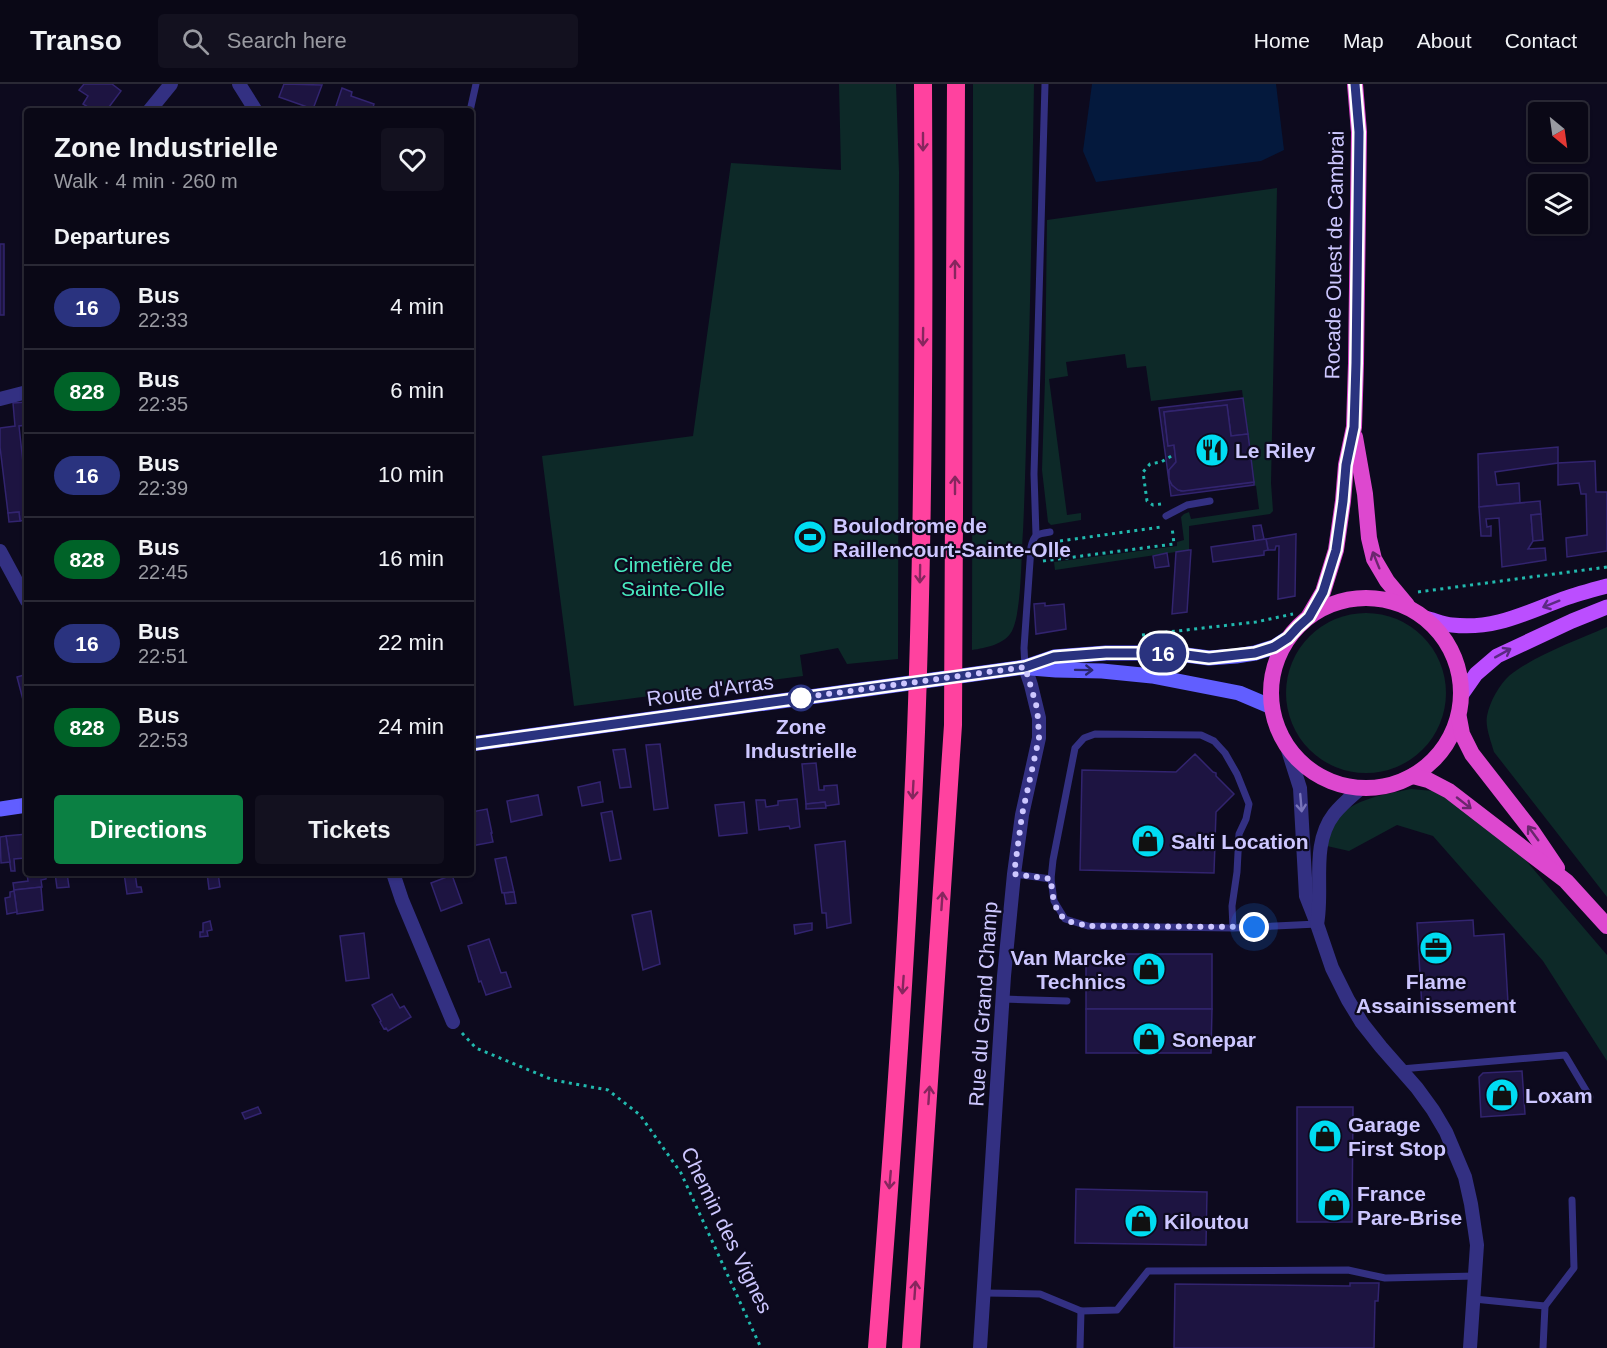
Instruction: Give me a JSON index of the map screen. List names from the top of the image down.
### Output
{
  "streets": {
    "highway": ["Rocade Ouest de Cambrai"],
    "main road": ["Route d'Arras"],
    "street": ["Rue du Grand Champ"],
    "path": ["Chemin des Vignes"]
  },
  "crossings": [
    ["Route d'Arras", "Rue du Grand Champ"]
  ],
  "parks": ["Cimetière de Sainte-Olle"],
  "places": {
    "restaurant": ["Le Riley"],
    "sports": ["Boulodrome de Raillencourt-Sainte-Olle"],
    "other": ["Zone Industrielle"],
    "shop": [
      "Salti Location",
      "Van Marcke Technics",
      "Sonepar",
      "Loxam",
      "Garage First Stop",
      "France Pare-Brise",
      "Kiloutou"
    ],
    "office": ["Flame Assainissement"]
  },
  "lines": ["bus line 16"],
  "north": "bottom right",
  "page": {
    "header": "Transo",
    "search": "Search here",
    "nav": [
      "Home",
      "Map",
      "About",
      "Contact"
    ],
    "on_map": "16",
    "heading": [
      ["Zone Industrielle", "Walk · 4 min · 260 m"],
      "Departures"
    ],
    "list": [
      {
        "mark": "16",
        "name": "Bus",
        "note": "22:33",
        "value": "4 min"
      },
      {
        "mark": "828",
        "name": "Bus",
        "note": "22:35",
        "value": "6 min"
      },
      {
        "mark": "16",
        "name": "Bus",
        "note": "22:39",
        "value": "10 min"
      },
      {
        "mark": "828",
        "name": "Bus",
        "note": "22:45",
        "value": "16 min"
      },
      {
        "mark": "16",
        "name": "Bus",
        "note": "22:51",
        "value": "22 min"
      },
      {
        "mark": "828",
        "name": "Bus",
        "note": "22:53",
        "value": "24 min"
      }
    ],
    "buttons": ["Directions", "Tickets"]
  }
}
